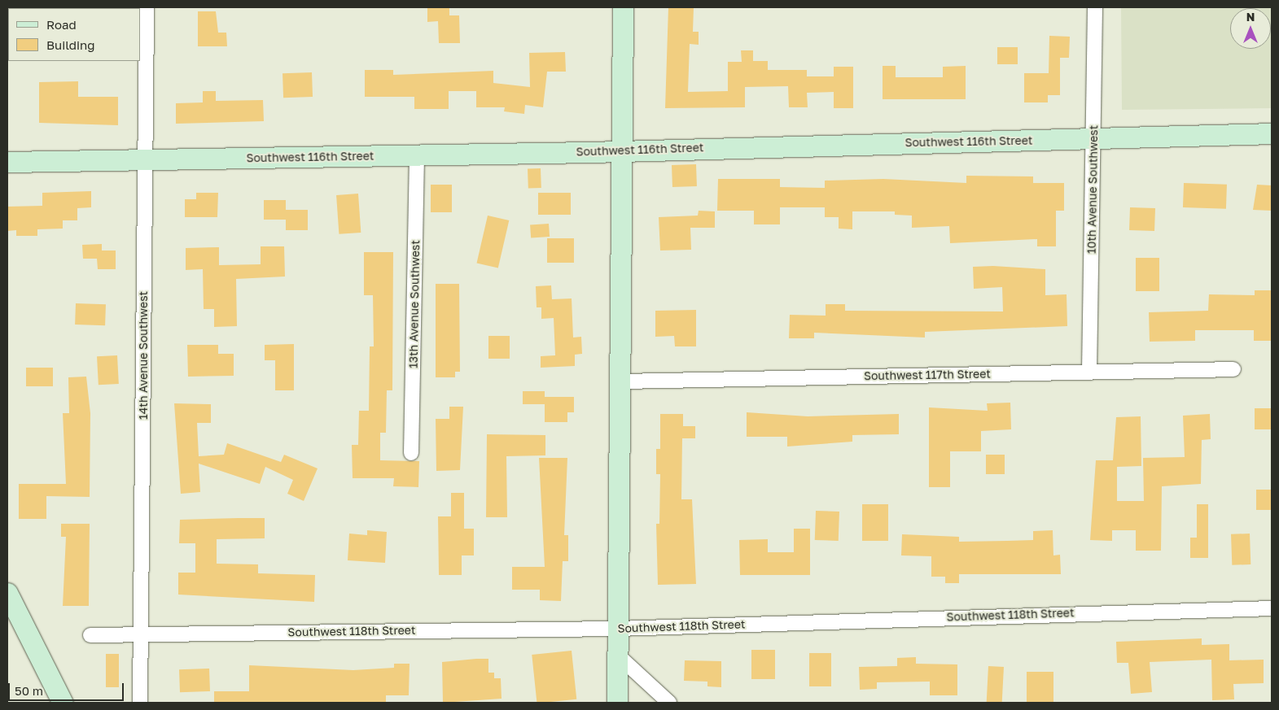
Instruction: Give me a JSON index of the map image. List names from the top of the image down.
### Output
{
  "streets": {
    "street": [
      "Southwest 116th Street",
      "10th Avenue Southwest",
      "13th Avenue Southwest",
      "14th Avenue Southwest",
      "Southwest 117th Street",
      "Southwest 118th Street"
    ]
  },
  "crossings": [
    ["Southwest 116th Street", "10th Avenue Southwest"],
    ["Southwest 116th Street", "13th Avenue Southwest"],
    ["Southwest 116th Street", "14th Avenue Southwest"],
    ["10th Avenue Southwest", "Southwest 117th Street"],
    ["14th Avenue Southwest", "Southwest 118th Street"]
  ],
  "legend": ["Road", "Building"],
  "scale_bar": "50 m",
  "north": "top"
}
